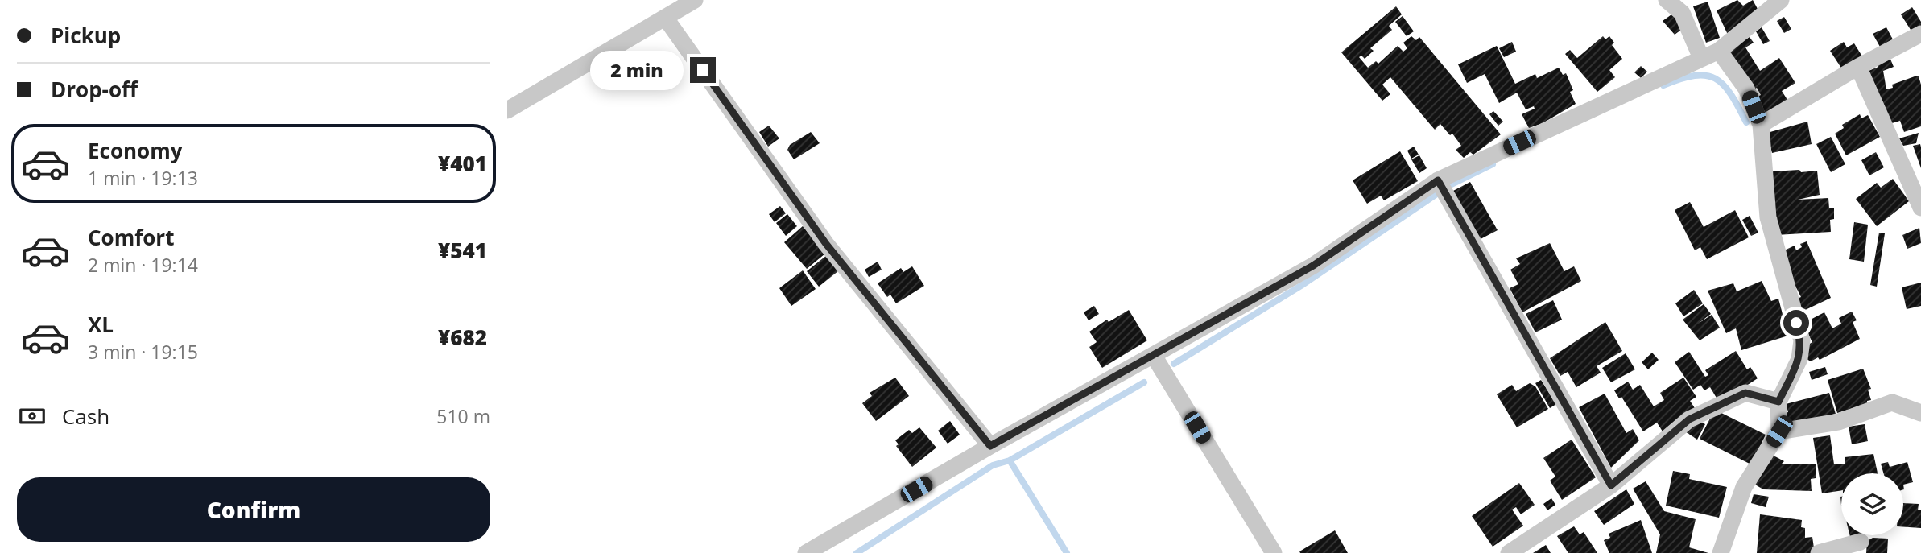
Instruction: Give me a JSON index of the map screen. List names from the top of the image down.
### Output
{
  "page": {
    "banner": ["Pickup", "Drop-off"],
    "bubble": "2 min",
    "list": [
      {
        "name": "Economy",
        "note": "1 min · 19:13",
        "value": "¥401"
      },
      {
        "name": "Comfort",
        "note": "2 min · 19:14",
        "value": "¥541"
      },
      {
        "name": "XL",
        "note": "3 min · 19:15",
        "value": "¥682"
      }
    ],
    "pay": ["Cash", "510 m"],
    "buttons": "Confirm"
  }
}
